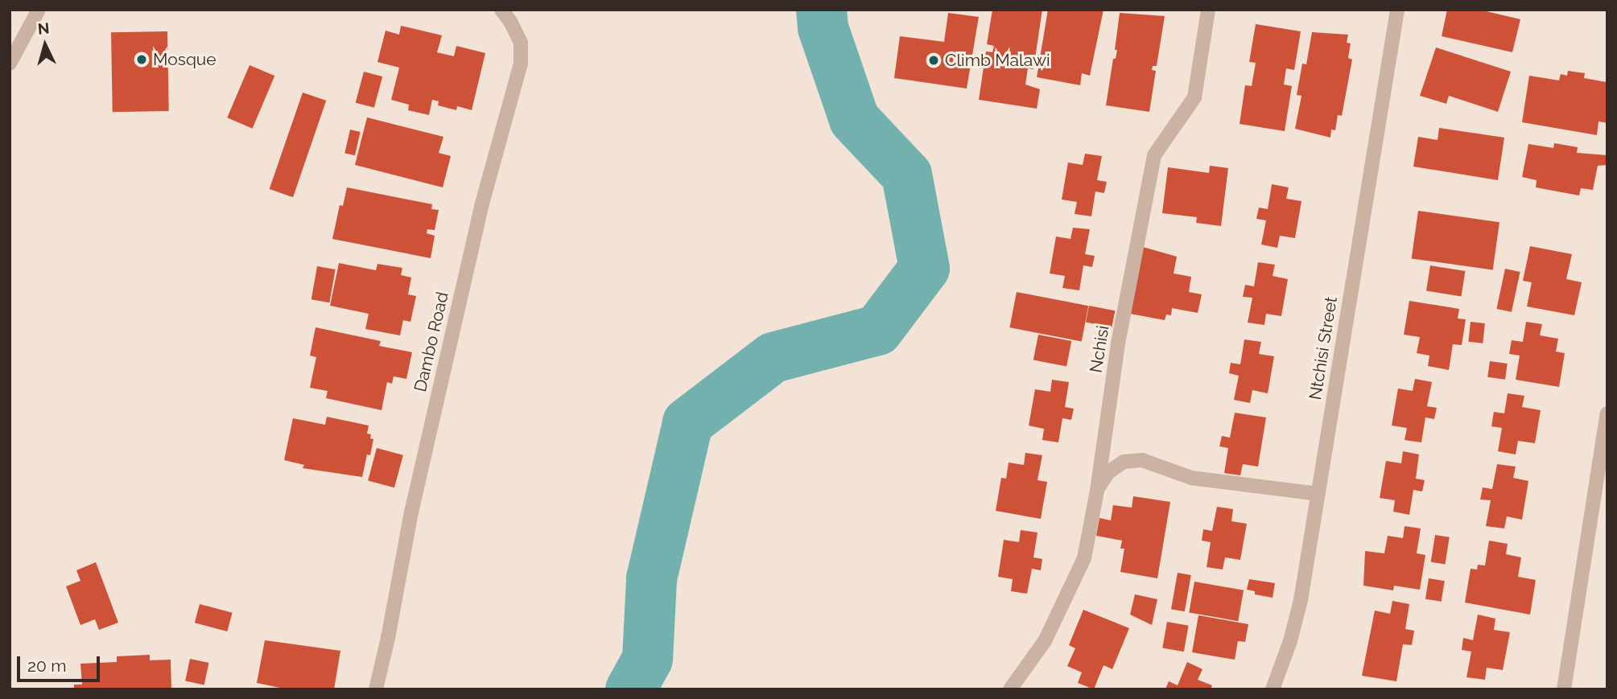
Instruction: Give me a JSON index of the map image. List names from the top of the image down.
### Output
{
  "streets": {
    "street": ["Dambo Road", "Ntchisi Street", "Nchisi"]
  },
  "places": ["Mosque", "Climb Malawi"],
  "scale_bar": "20 m",
  "north": "top"
}
